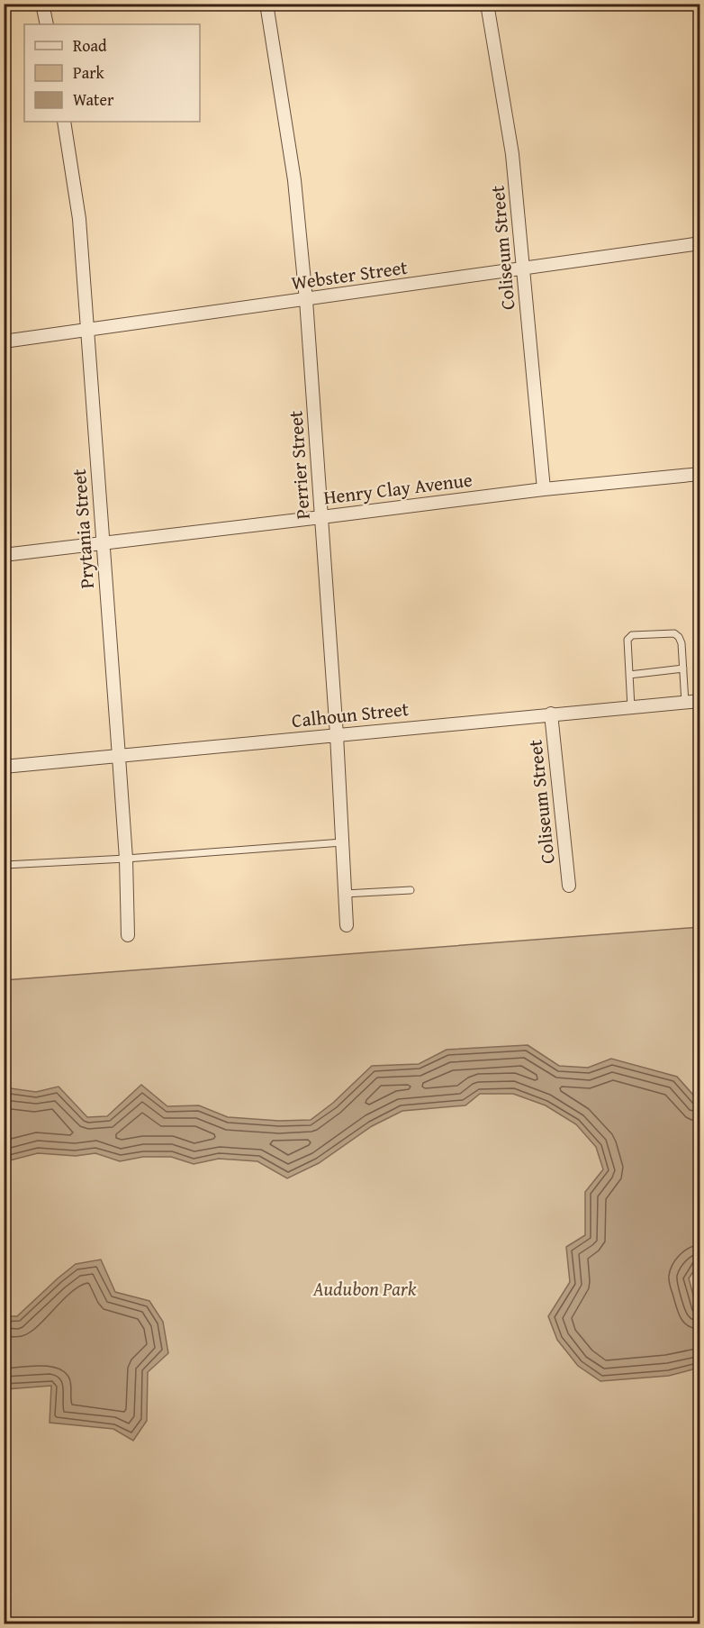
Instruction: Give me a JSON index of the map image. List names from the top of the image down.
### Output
{
  "streets": {
    "street": [
      "Coliseum Street",
      "Webster Street",
      "Perrier Street",
      "Henry Clay Avenue",
      "Prytania Street",
      "Calhoun Street"
    ]
  },
  "crossings": [
    ["Coliseum Street", "Webster Street"],
    ["Coliseum Street", "Henry Clay Avenue"],
    ["Coliseum Street", "Calhoun Street"],
    ["Webster Street", "Perrier Street"],
    ["Webster Street", "Prytania Street"],
    ["Perrier Street", "Henry Clay Avenue"],
    ["Perrier Street", "Calhoun Street"],
    ["Henry Clay Avenue", "Prytania Street"],
    ["Prytania Street", "Calhoun Street"]
  ],
  "parks": ["Audubon Park"],
  "legend": ["Road", "Park", "Water"]
}
